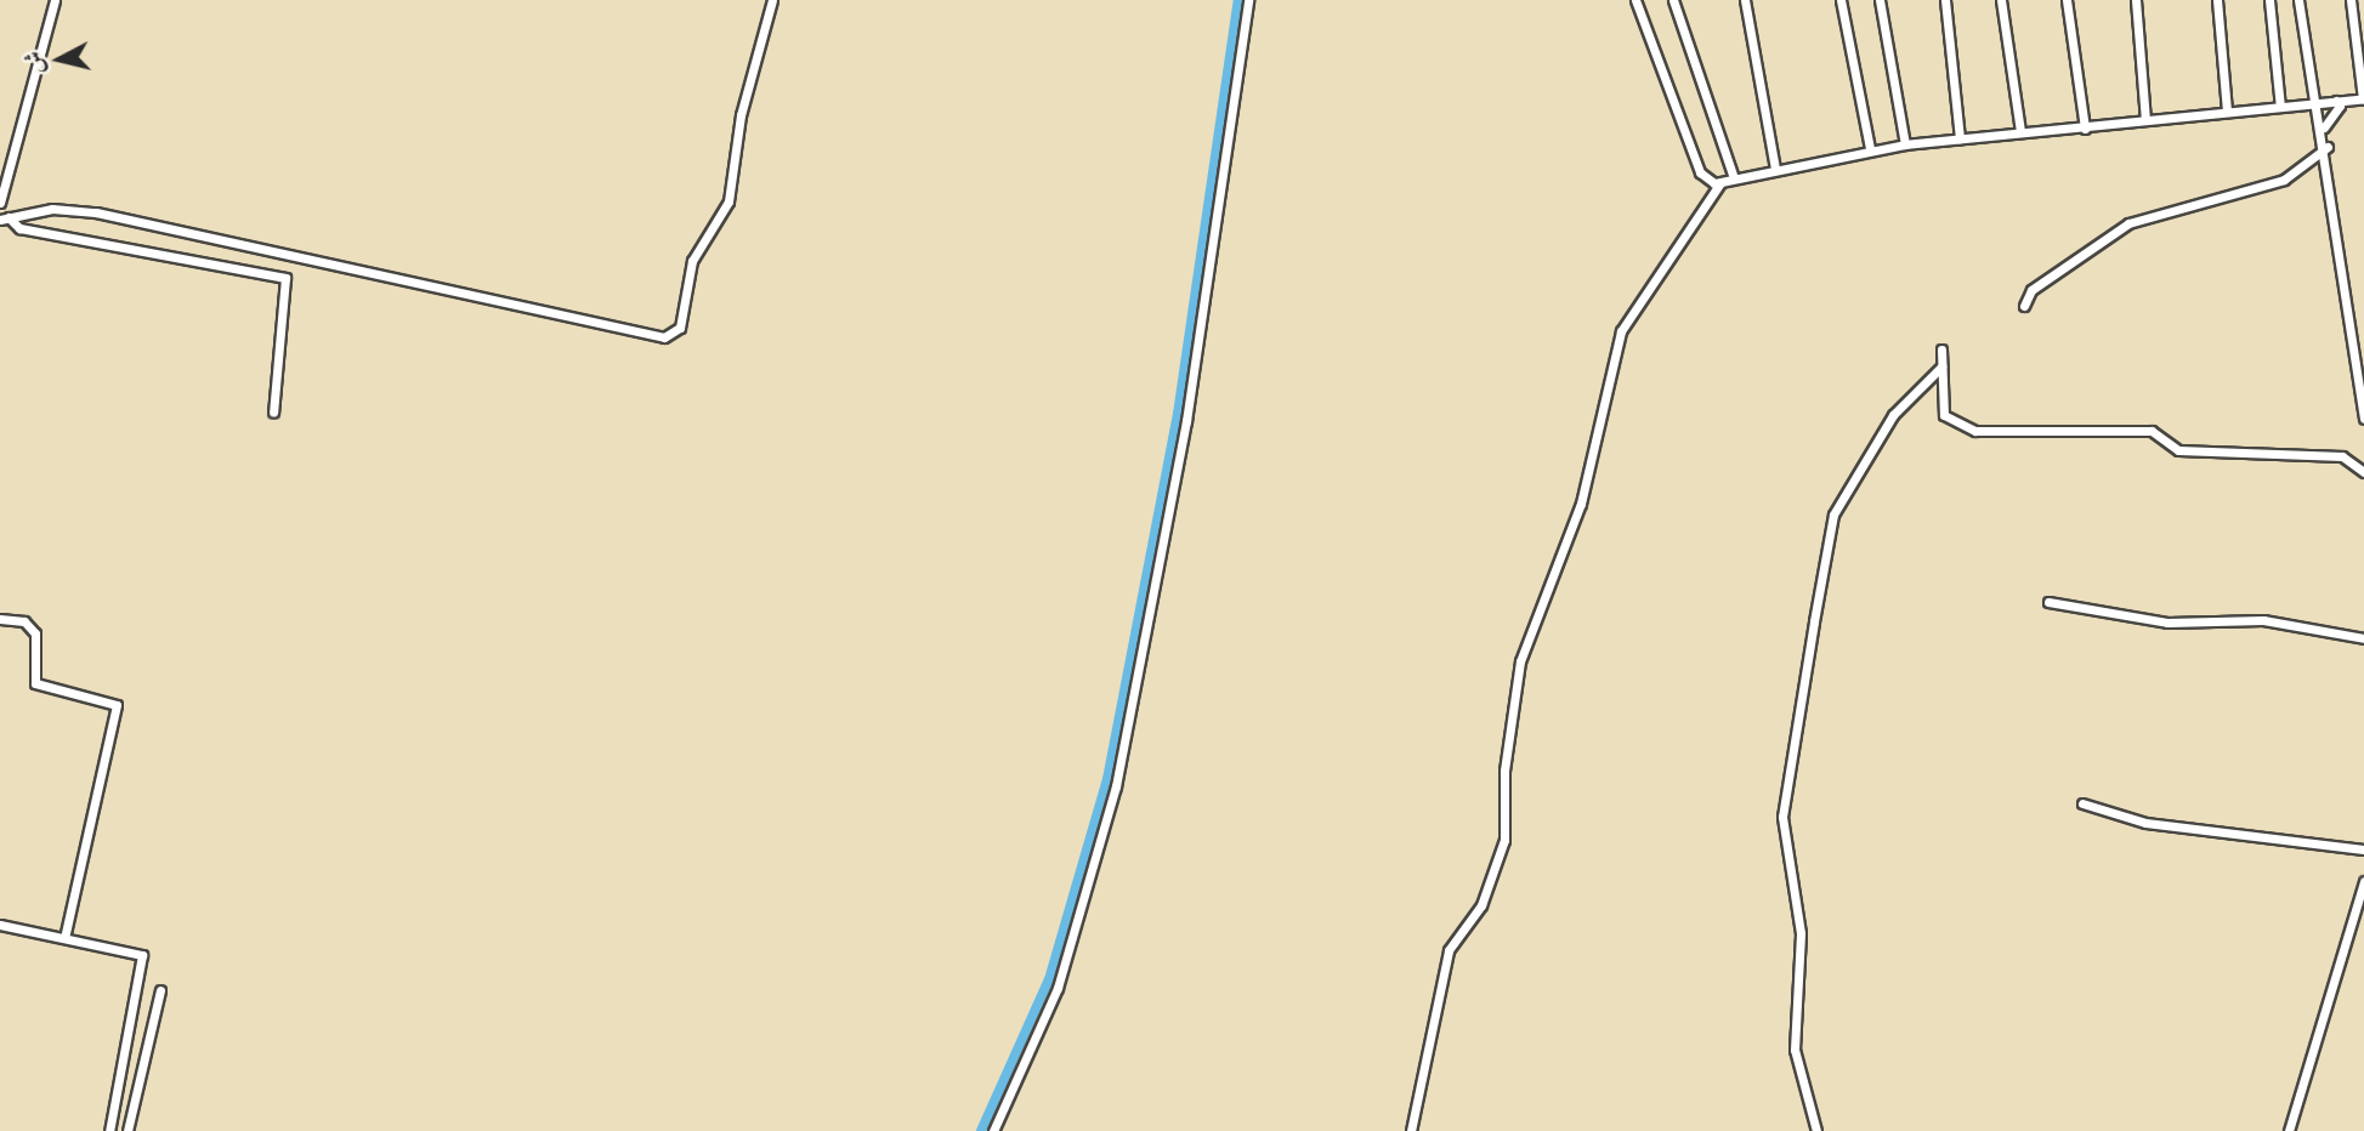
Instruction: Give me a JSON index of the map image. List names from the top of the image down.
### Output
{
  "north": "left"
}
